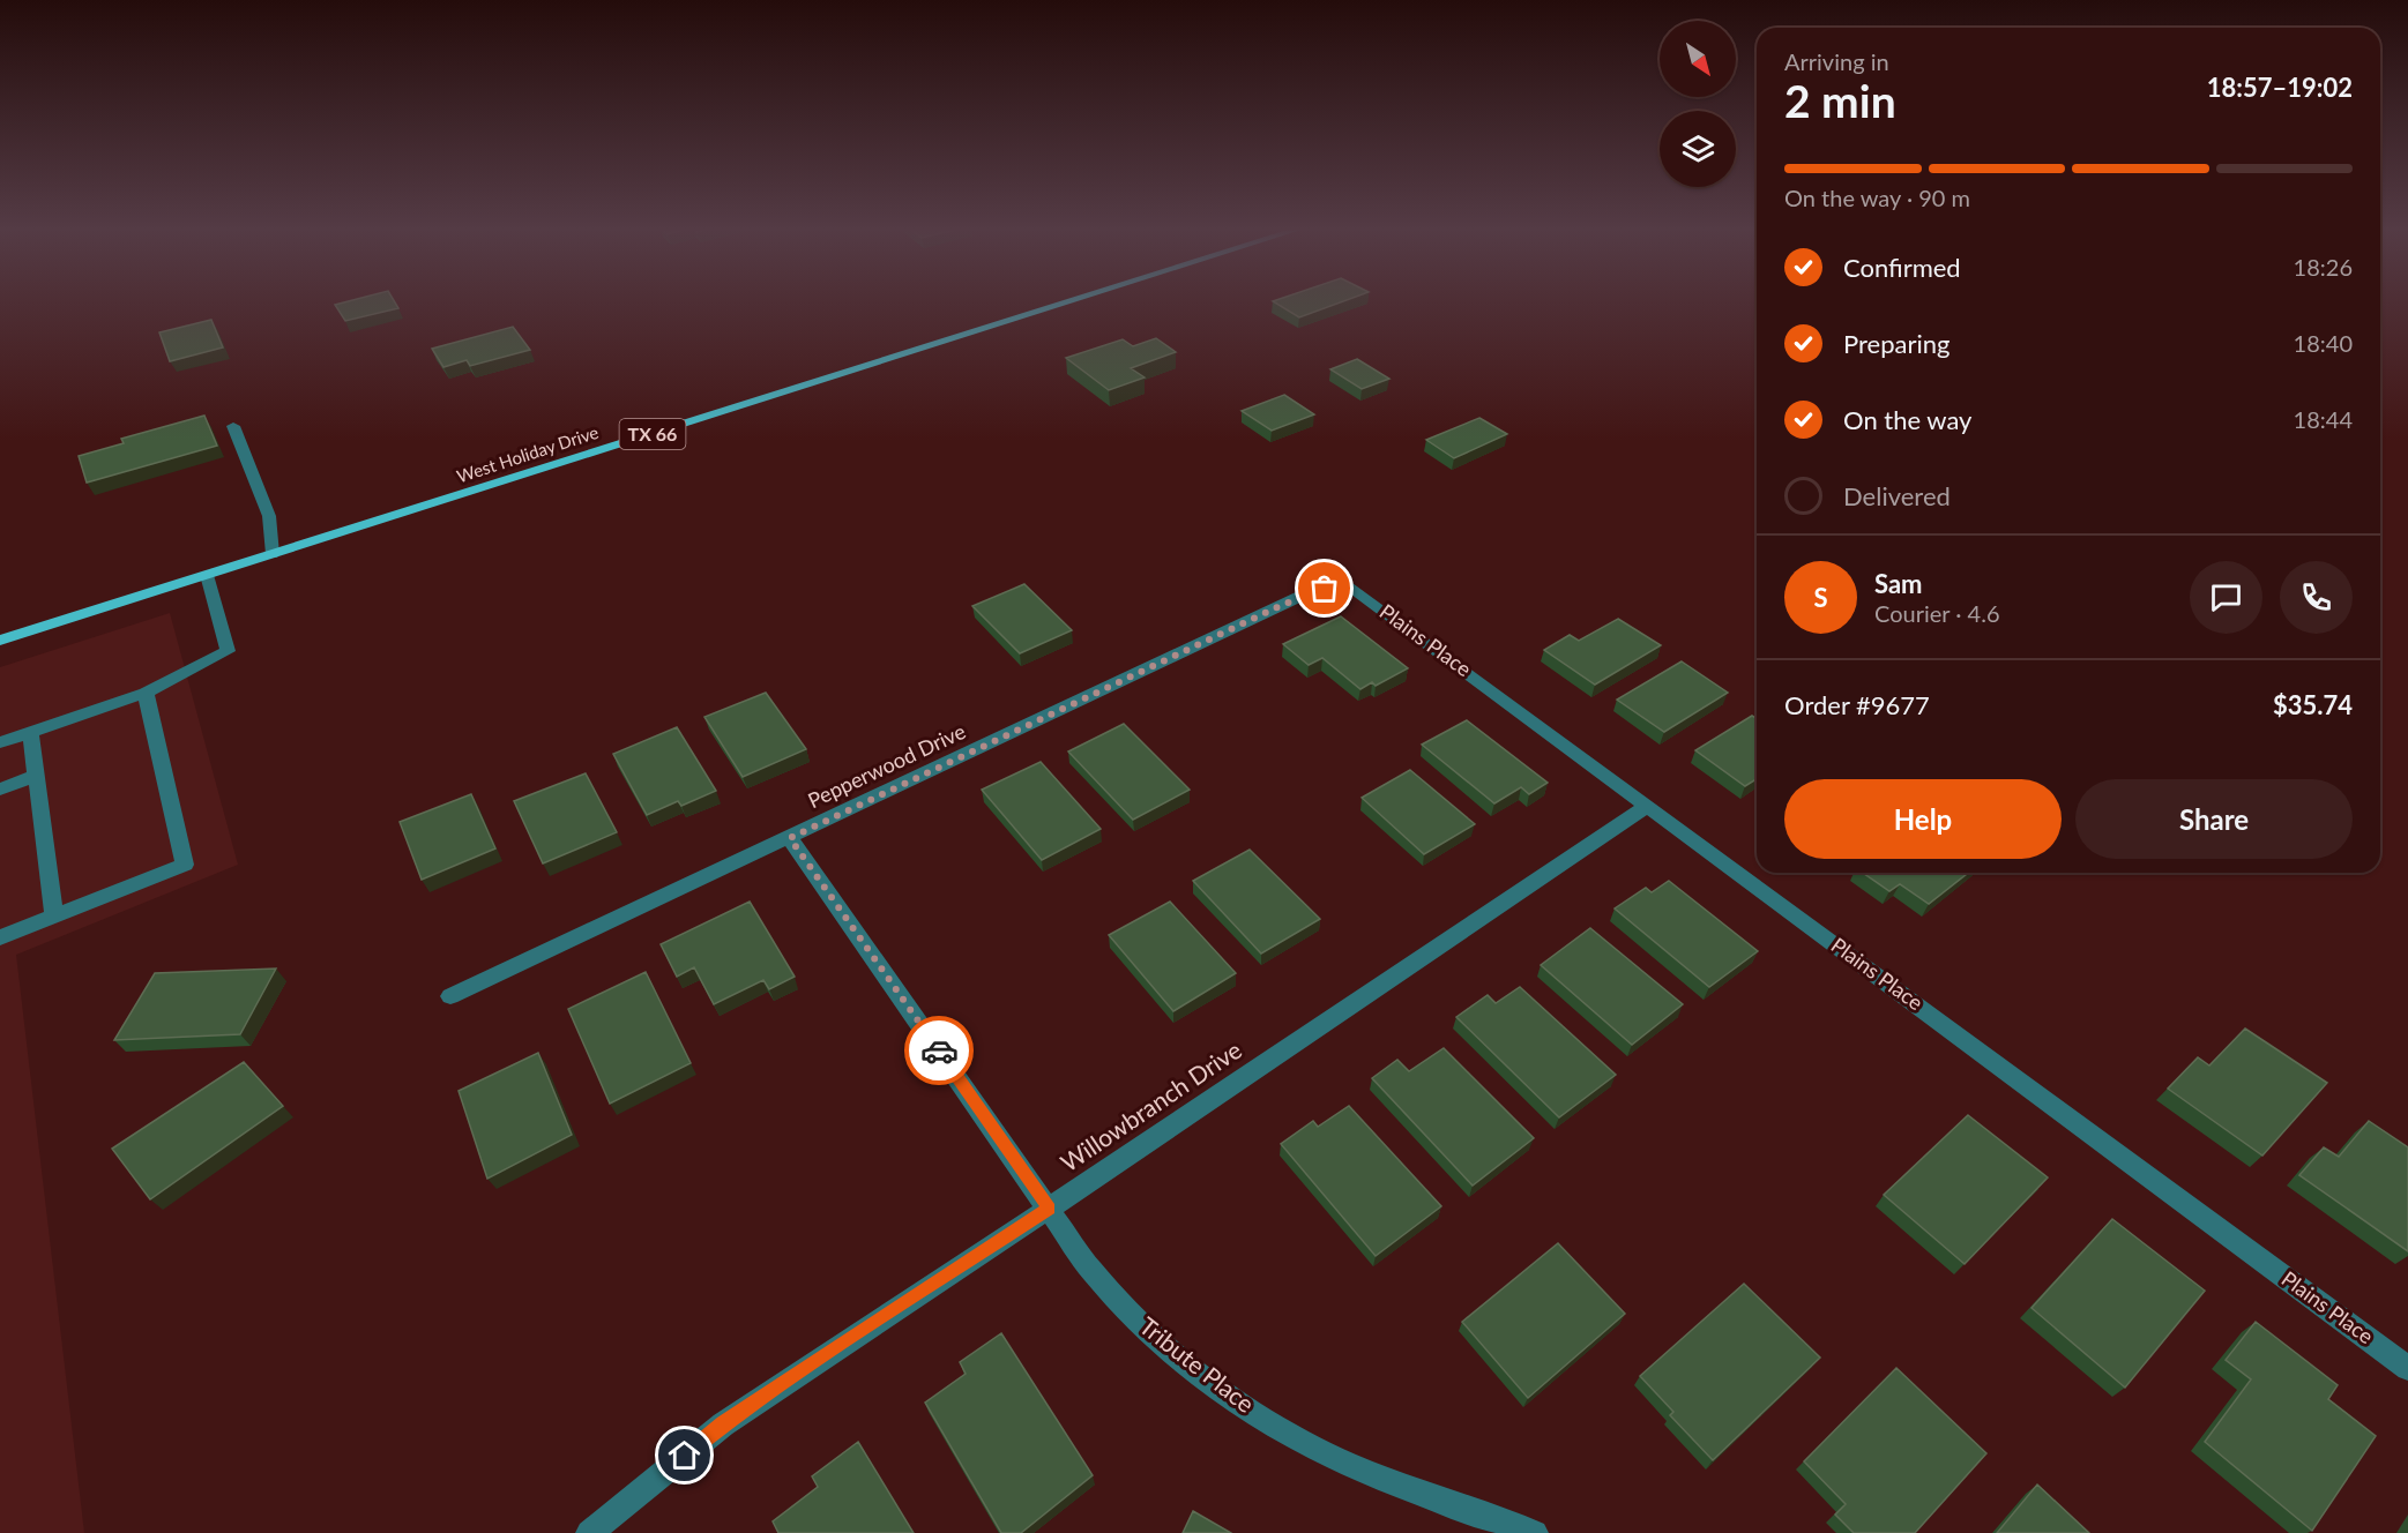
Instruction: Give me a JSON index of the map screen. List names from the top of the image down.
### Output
{
  "streets": {
    "main road": ["TX 66", "West Holiday Drive"],
    "street": [
      "Plains Place",
      "Pepperwood Drive",
      "Willowbranch Drive",
      "Tribute Place"
    ]
  },
  "crossings": [
    ["Plains Place", "Pepperwood Drive"],
    ["Plains Place", "Willowbranch Drive"],
    ["Pepperwood Drive", "Tribute Place"],
    ["Willowbranch Drive", "Tribute Place"]
  ],
  "north": "bottom right",
  "page": {
    "heading": ["2 min", "Arriving in", "18:57–19:02"],
    "panel": [
      "Sam",
      "Courier · 4.6",
      "Order #9677",
      "$35.74"
    ],
    "bar": "On the way · 90 m",
    "list": [
      ["Confirmed", "18:26"],
      ["Preparing", "18:40"],
      ["On the way", "18:44"],
      "Delivered"
    ],
    "round": "S",
    "buttons": ["Help", "Share"]
  }
}
